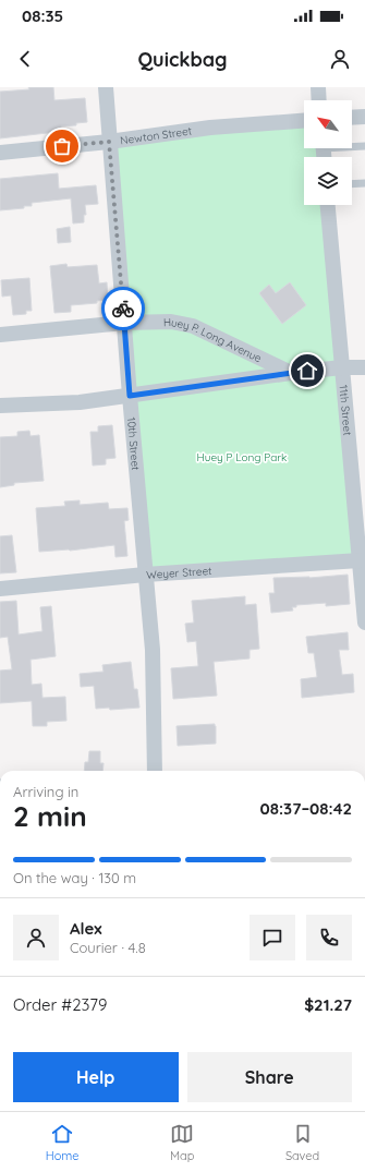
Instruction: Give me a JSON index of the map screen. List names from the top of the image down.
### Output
{
  "streets": {
    "street": [
      "Newton Street",
      "Huey P. Long Avenue",
      "11th Street",
      "10th Street",
      "Weyer Street"
    ]
  },
  "crossings": [
    ["Newton Street", "10th Street"],
    ["Huey P. Long Avenue", "11th Street"],
    ["Huey P. Long Avenue", "10th Street"],
    ["11th Street", "Weyer Street"],
    ["10th Street", "Weyer Street"]
  ],
  "parks": ["Huey P Long Park"],
  "north": "top left",
  "page": {
    "status": "08:35",
    "header": "Quickbag",
    "heading": ["2 min", "Arriving in", "08:37–08:42"],
    "panel": [
      "Alex",
      "Courier · 4.8",
      "Order #2379",
      "$21.27"
    ],
    "bar": "On the way · 130 m",
    "buttons": ["Help", "Share"],
    "tabs": ["Home", "Map", "Saved"]
  }
}
